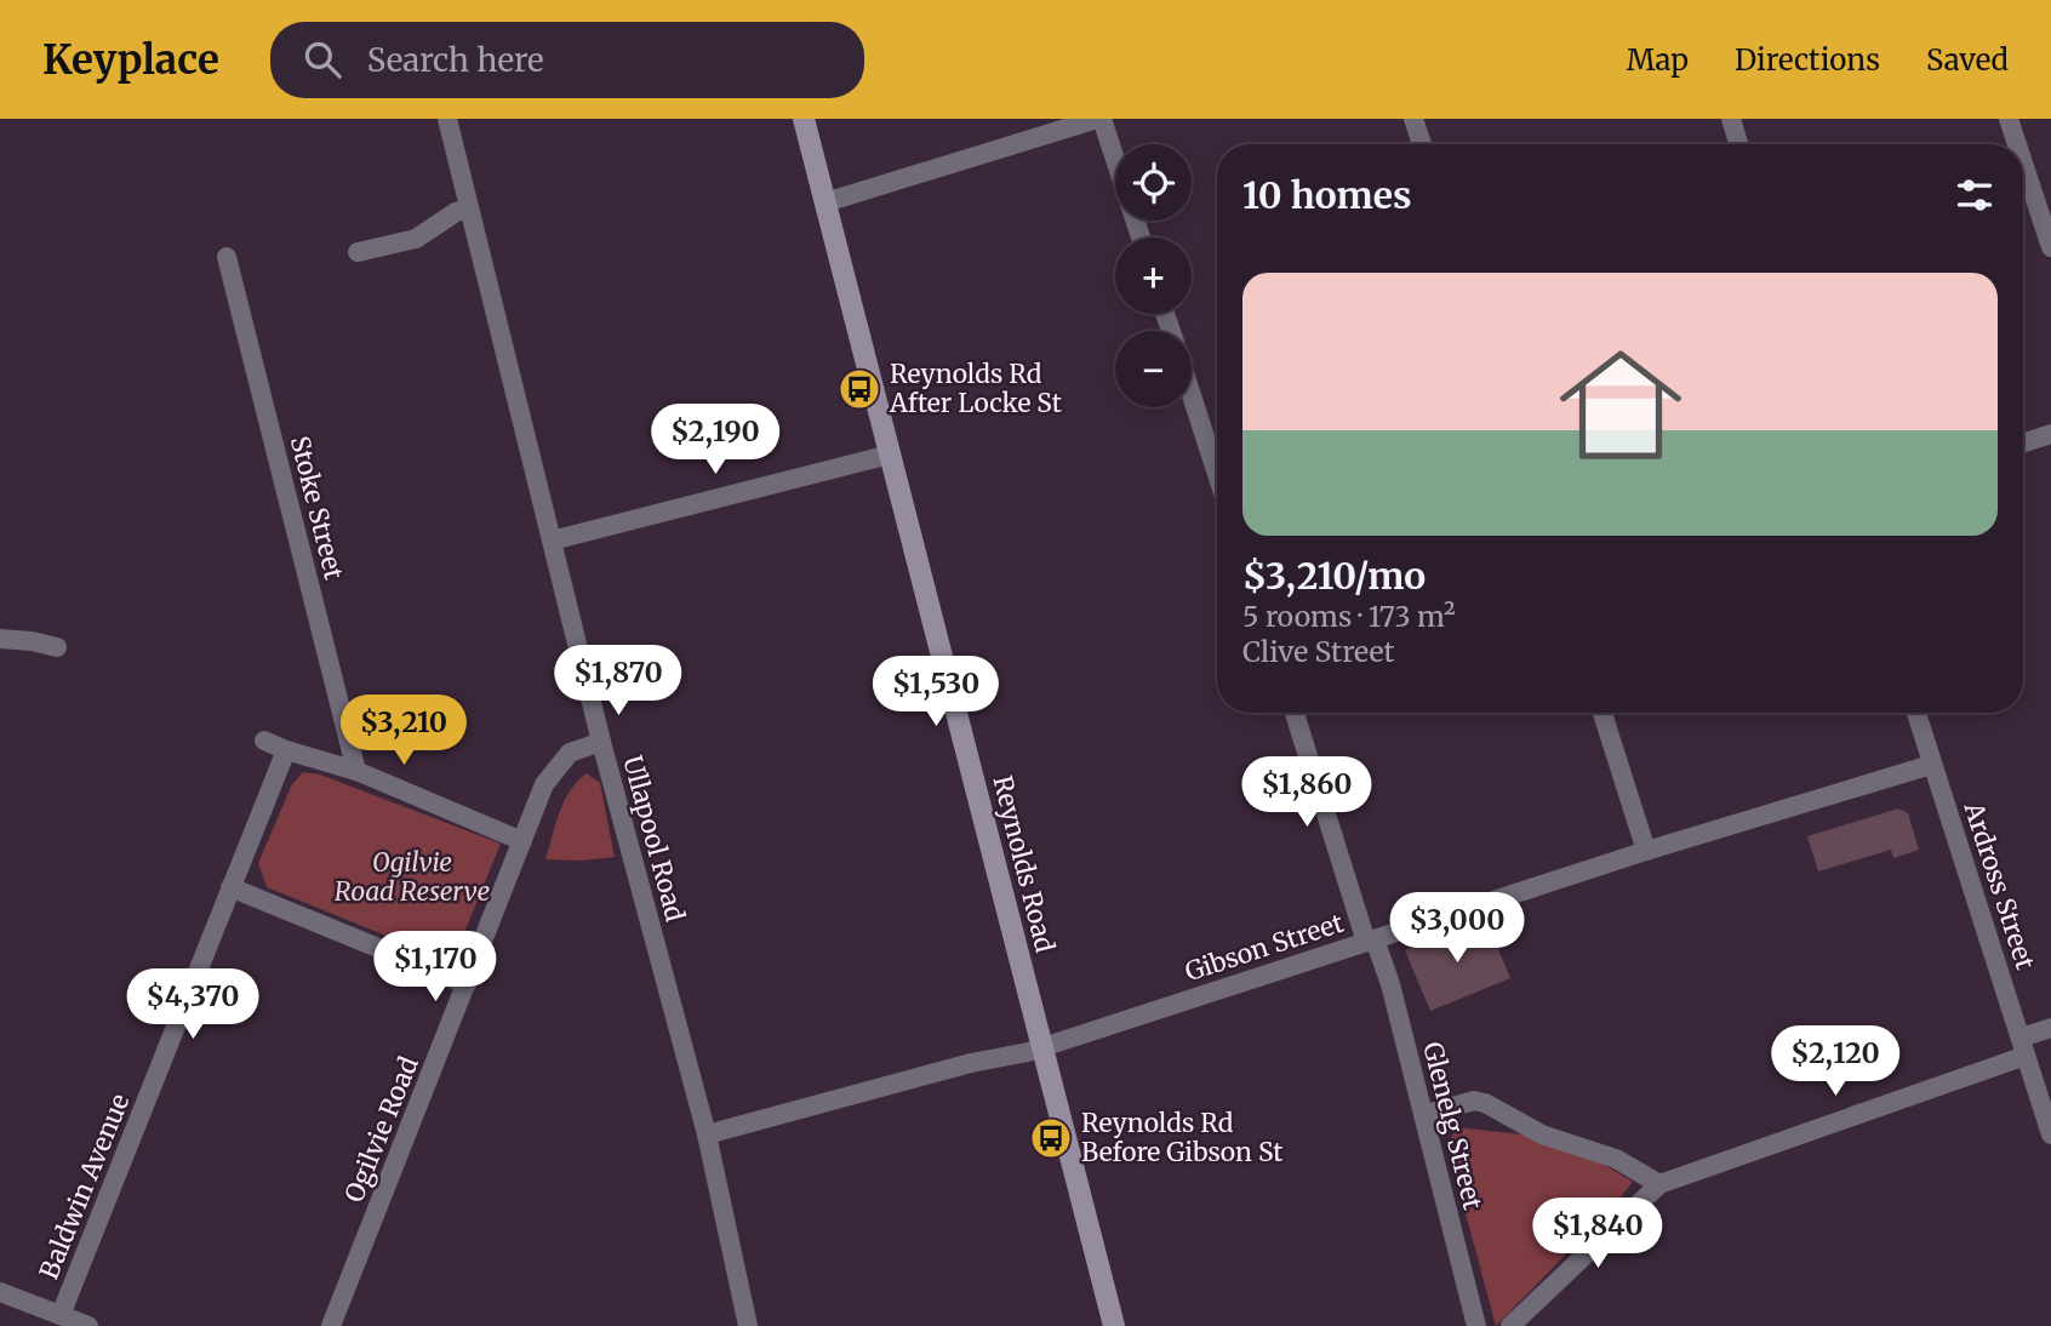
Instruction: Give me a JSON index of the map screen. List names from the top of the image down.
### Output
{
  "streets": {
    "street": [
      "Stoke Street",
      "Ullapool Road",
      "Reynolds Road",
      "Ardross Street",
      "Gibson Street",
      "Glenelg Street",
      "Ogilvie Road",
      "Baldwin Avenue"
    ]
  },
  "crossings": [
    ["Ullapool Road", "Gibson Street"],
    ["Ullapool Road", "Ogilvie Road"],
    ["Reynolds Road", "Gibson Street"],
    ["Ardross Street", "Gibson Street"],
    ["Gibson Street", "Glenelg Street"]
  ],
  "parks": ["Ogilvie Road Reserve"],
  "places": {
    "bus stop": ["Reynolds Rd After Locke St", "Reynolds Rd Before Gibson St"]
  },
  "page": {
    "header": "Keyplace",
    "search": "Search here",
    "nav": ["Map", "Directions", "Saved"],
    "map_buttons": ["+", "−"],
    "heading": "10 homes",
    "list": [
      {
        "name": "$3,210/mo",
        "note": "5 rooms · 173 m² · Clive Street"
      }
    ],
    "price": [
      "$2,190",
      "$1,870",
      "$1,530",
      "$3,210",
      "$1,860",
      "$3,000",
      "$1,170",
      "$4,370",
      "$2,120",
      "$1,840"
    ]
  }
}
